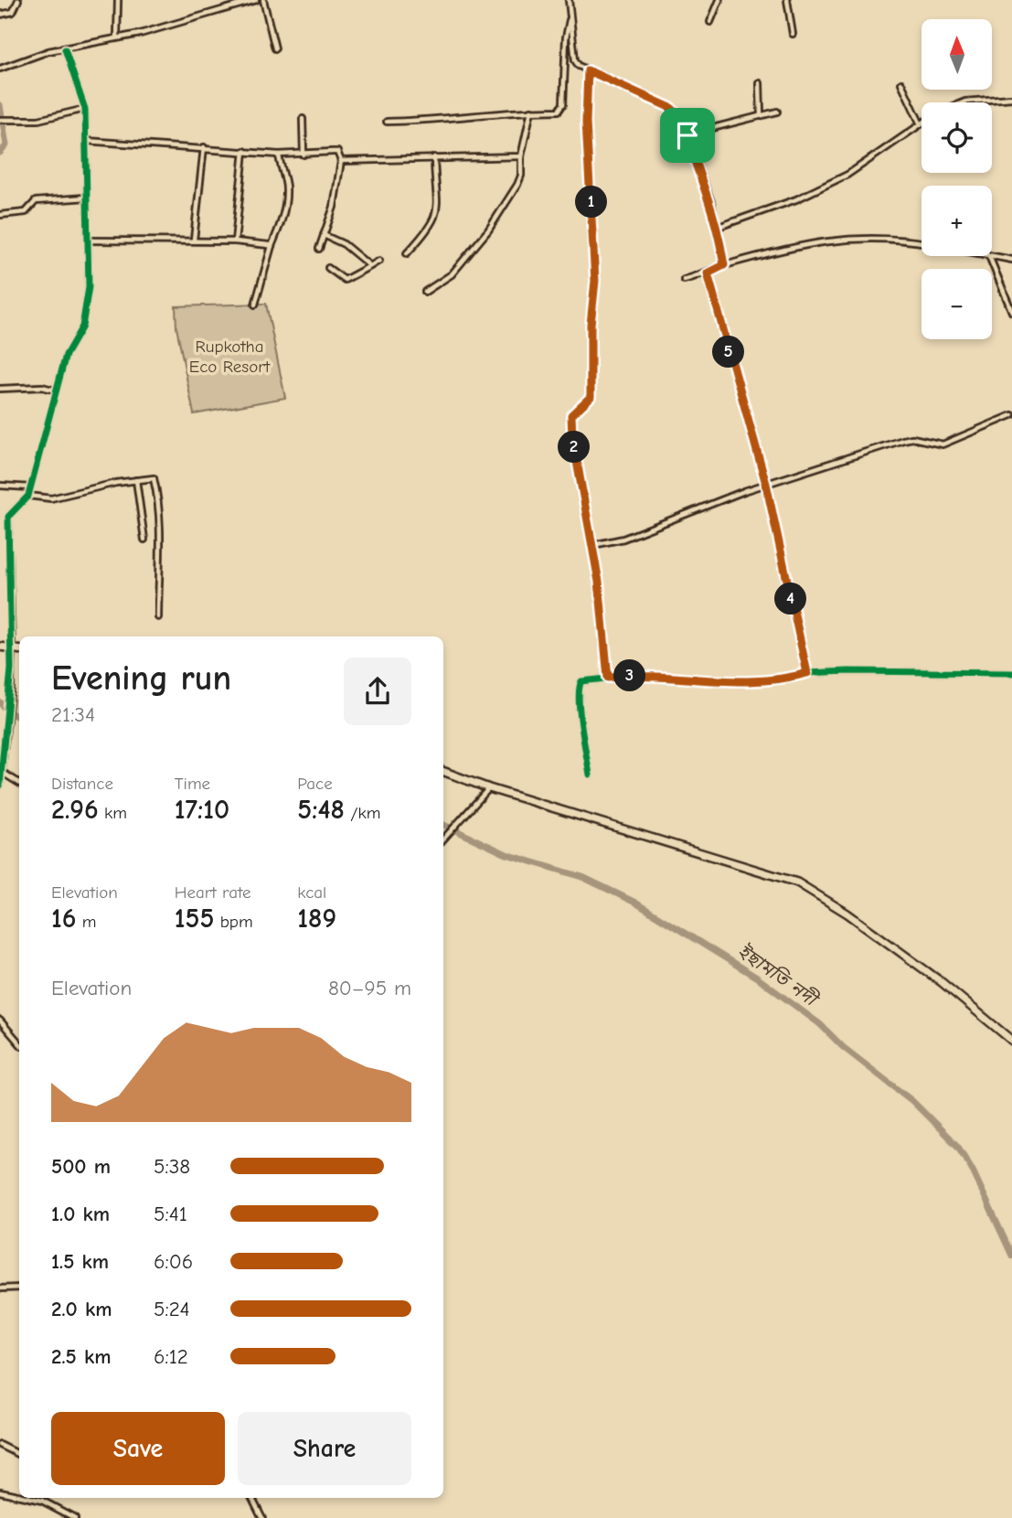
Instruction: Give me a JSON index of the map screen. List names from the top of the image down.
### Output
{
  "water": ["ইছামতি নদী"],
  "parks": ["Rupkotha Eco Resort"],
  "north": "top",
  "page": {
    "map_buttons": ["+", "−"],
    "pins": [
      "1",
      "5",
      "2",
      "4",
      "3"
    ],
    "heading": ["Evening run", "21:34"],
    "stats": [
      ["Distance", "2.96 km"],
      ["Time", "17:10"],
      ["Pace", "5:48 /km"],
      ["Elevation", "16 m"],
      ["Heart rate", "155 bpm"],
      ["kcal", "189"]
    ],
    "chart": ["Elevation", "80–95 m"],
    "list": [
      {
        "name": "500 m",
        "note": "5:38"
      },
      {
        "name": "1.0 km",
        "note": "5:41"
      },
      {
        "name": "1.5 km",
        "note": "6:06"
      },
      {
        "name": "2.0 km",
        "note": "5:24"
      },
      {
        "name": "2.5 km",
        "note": "6:12"
      }
    ],
    "buttons": ["Save", "Share"]
  }
}
